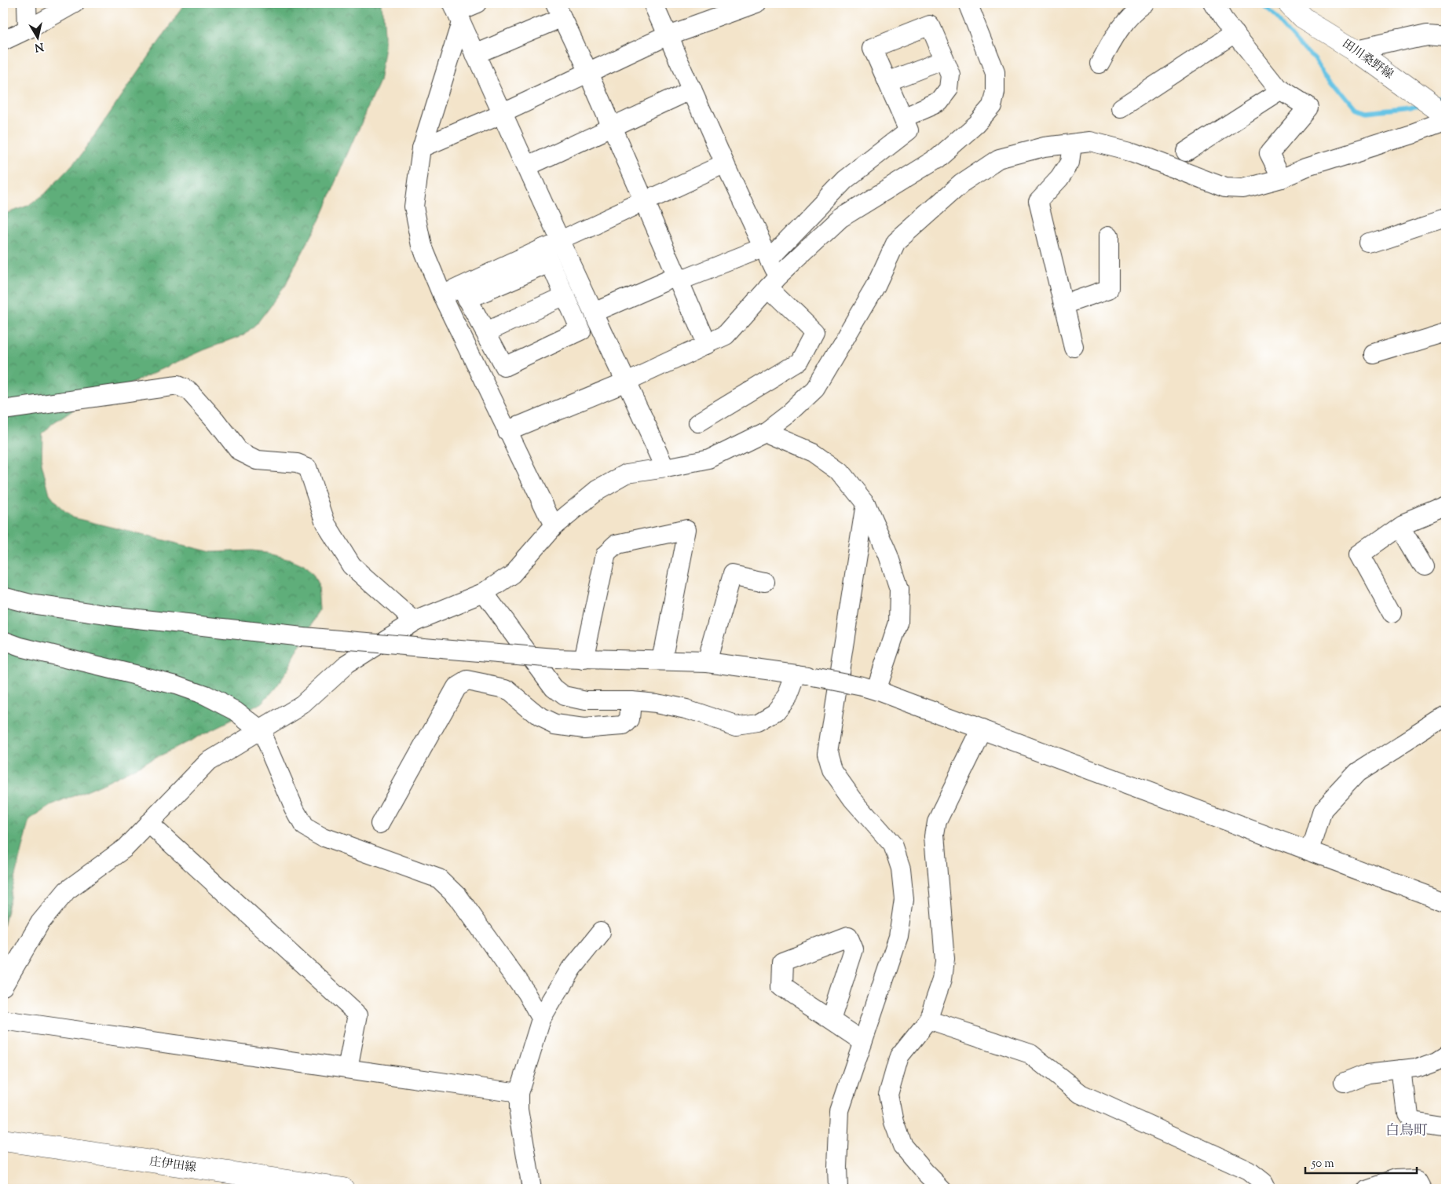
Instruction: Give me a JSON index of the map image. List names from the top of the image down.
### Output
{
  "streets": {
    "main road": ["田川桑野線", "庄伊田線"]
  },
  "districts": ["白鳥町"],
  "scale_bar": "50 m",
  "north": "bottom"
}
